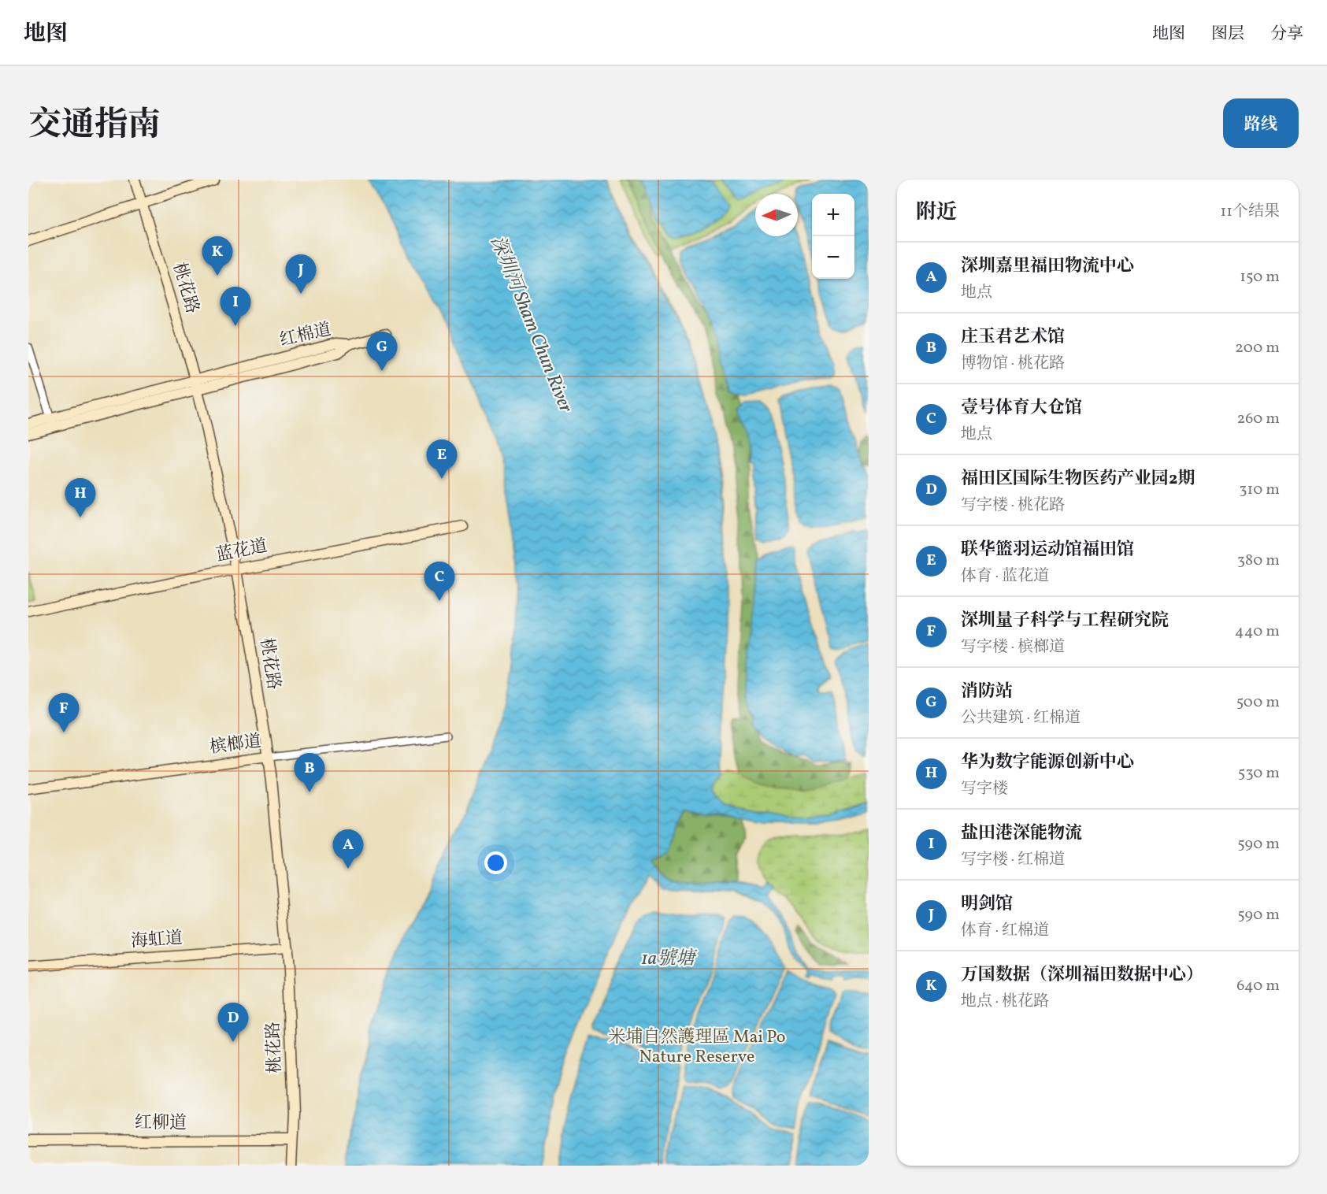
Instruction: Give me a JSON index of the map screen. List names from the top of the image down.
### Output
{
  "streets": {
    "street": [
      "桃花路",
      "红棉道",
      "蓝花道",
      "槟榔道",
      "海虹道",
      "红柳道"
    ]
  },
  "crossings": [
    ["桃花路", "红棉道"],
    ["桃花路", "蓝花道"],
    ["桃花路", "槟榔道"],
    ["桃花路", "海虹道"],
    ["桃花路", "红柳道"]
  ],
  "water": ["深圳河 Sham Chun River", "1a號塘"],
  "parks": ["米埔自然護理區 Mai Po Nature Reserve"],
  "north": "left",
  "page": {
    "header": "地图",
    "nav": ["地图", "图层", "分享"],
    "title": "交通指南",
    "buttons": "路线",
    "heading": ["附近", "11个结果"],
    "map_buttons": ["+", "−"],
    "pins": [
      "K",
      "J",
      "I",
      "G",
      "E",
      "H",
      "C",
      "F",
      "B",
      "A",
      "D"
    ],
    "list": [
      {
        "mark": "A",
        "name": "深圳嘉里福田物流中心",
        "note": "地点",
        "value": "150 m"
      },
      {
        "mark": "B",
        "name": "庄玉君艺术馆",
        "note": "博物馆 · 桃花路",
        "value": "200 m"
      },
      {
        "mark": "C",
        "name": "壹号体育大仓馆",
        "note": "地点",
        "value": "260 m"
      },
      {
        "mark": "D",
        "name": "福田区国际生物医药产业园2期",
        "note": "写字楼 · 桃花路",
        "value": "310 m"
      },
      {
        "mark": "E",
        "name": "联华篮羽运动馆福田馆",
        "note": "体育 · 蓝花道",
        "value": "380 m"
      },
      {
        "mark": "F",
        "name": "深圳量子科学与工程研究院",
        "note": "写字楼 · 槟榔道",
        "value": "440 m"
      },
      {
        "mark": "G",
        "name": "消防站",
        "note": "公共建筑 · 红棉道",
        "value": "500 m"
      },
      {
        "mark": "H",
        "name": "华为数字能源创新中心",
        "note": "写字楼",
        "value": "530 m"
      },
      {
        "mark": "I",
        "name": "盐田港深能物流",
        "note": "写字楼 · 红棉道",
        "value": "590 m"
      },
      {
        "mark": "J",
        "name": "明剑馆",
        "note": "体育 · 红棉道",
        "value": "590 m"
      },
      {
        "mark": "K",
        "name": "万国数据（深圳福田数据中心）",
        "note": "地点 · 桃花路",
        "value": "640 m"
      }
    ]
  }
}
